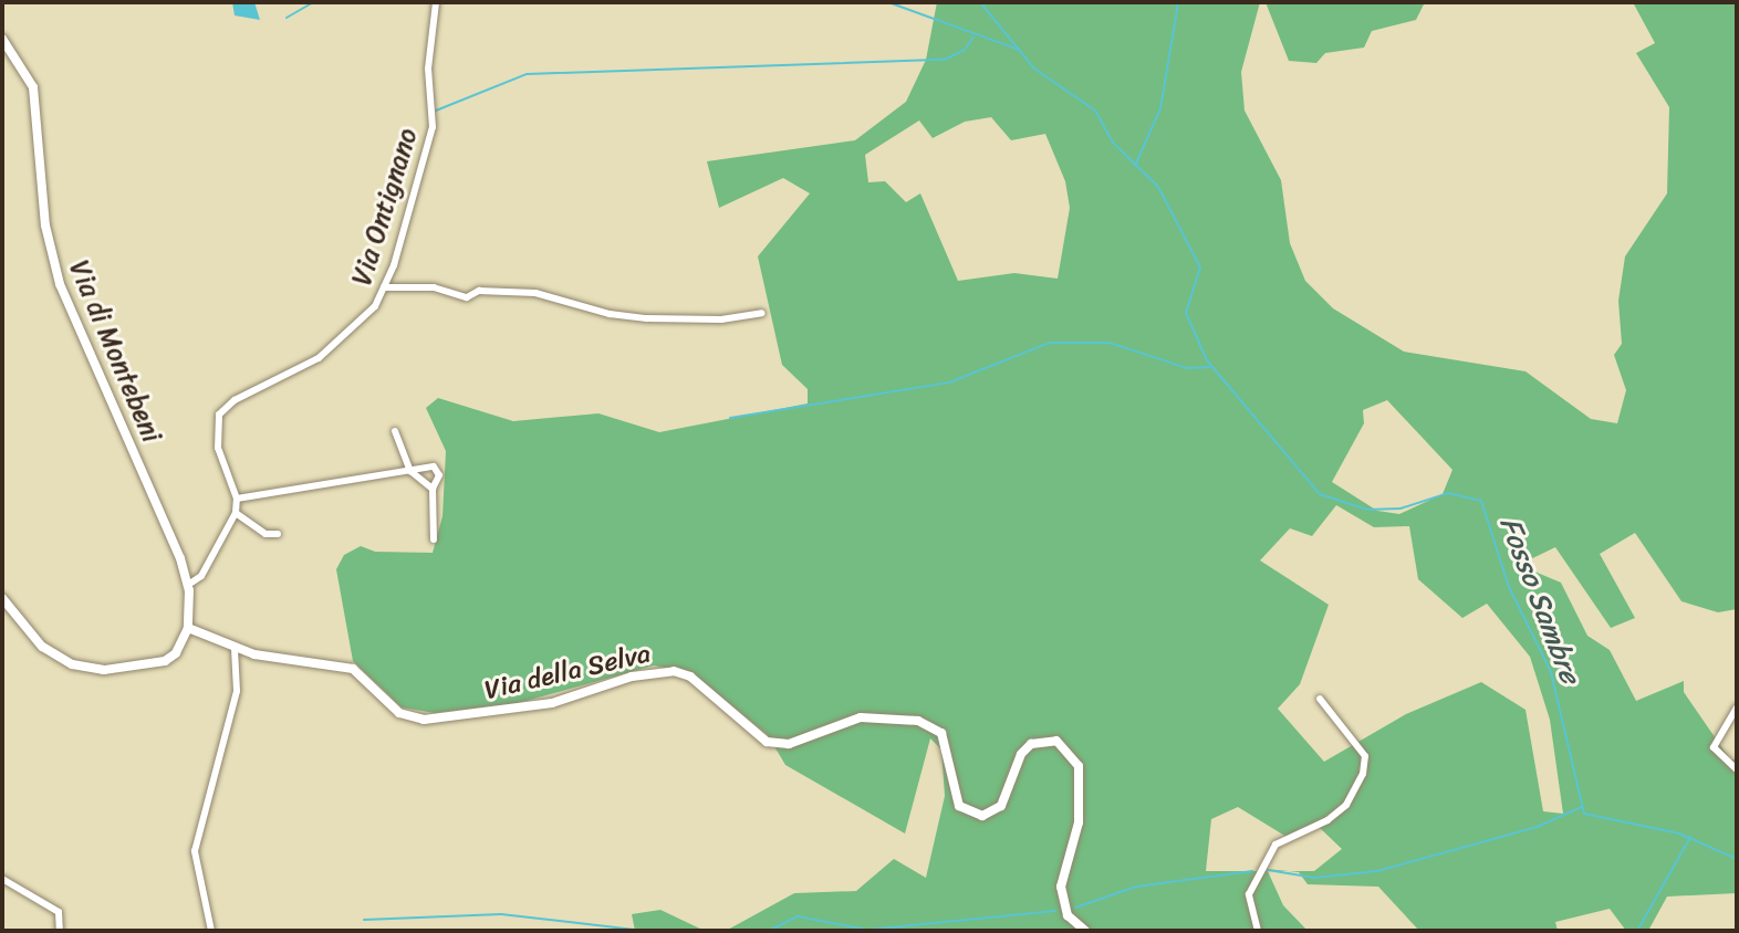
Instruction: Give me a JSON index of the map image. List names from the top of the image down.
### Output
{
  "streets": {
    "street": ["Via Ontignano", "Via di Montebeni", "Via della Selva"]
  },
  "crossings": [
    ["Via Ontignano", "Via di Montebeni"],
    ["Via di Montebeni", "Via della Selva"]
  ],
  "water": ["Fosso Sambre"]
}
